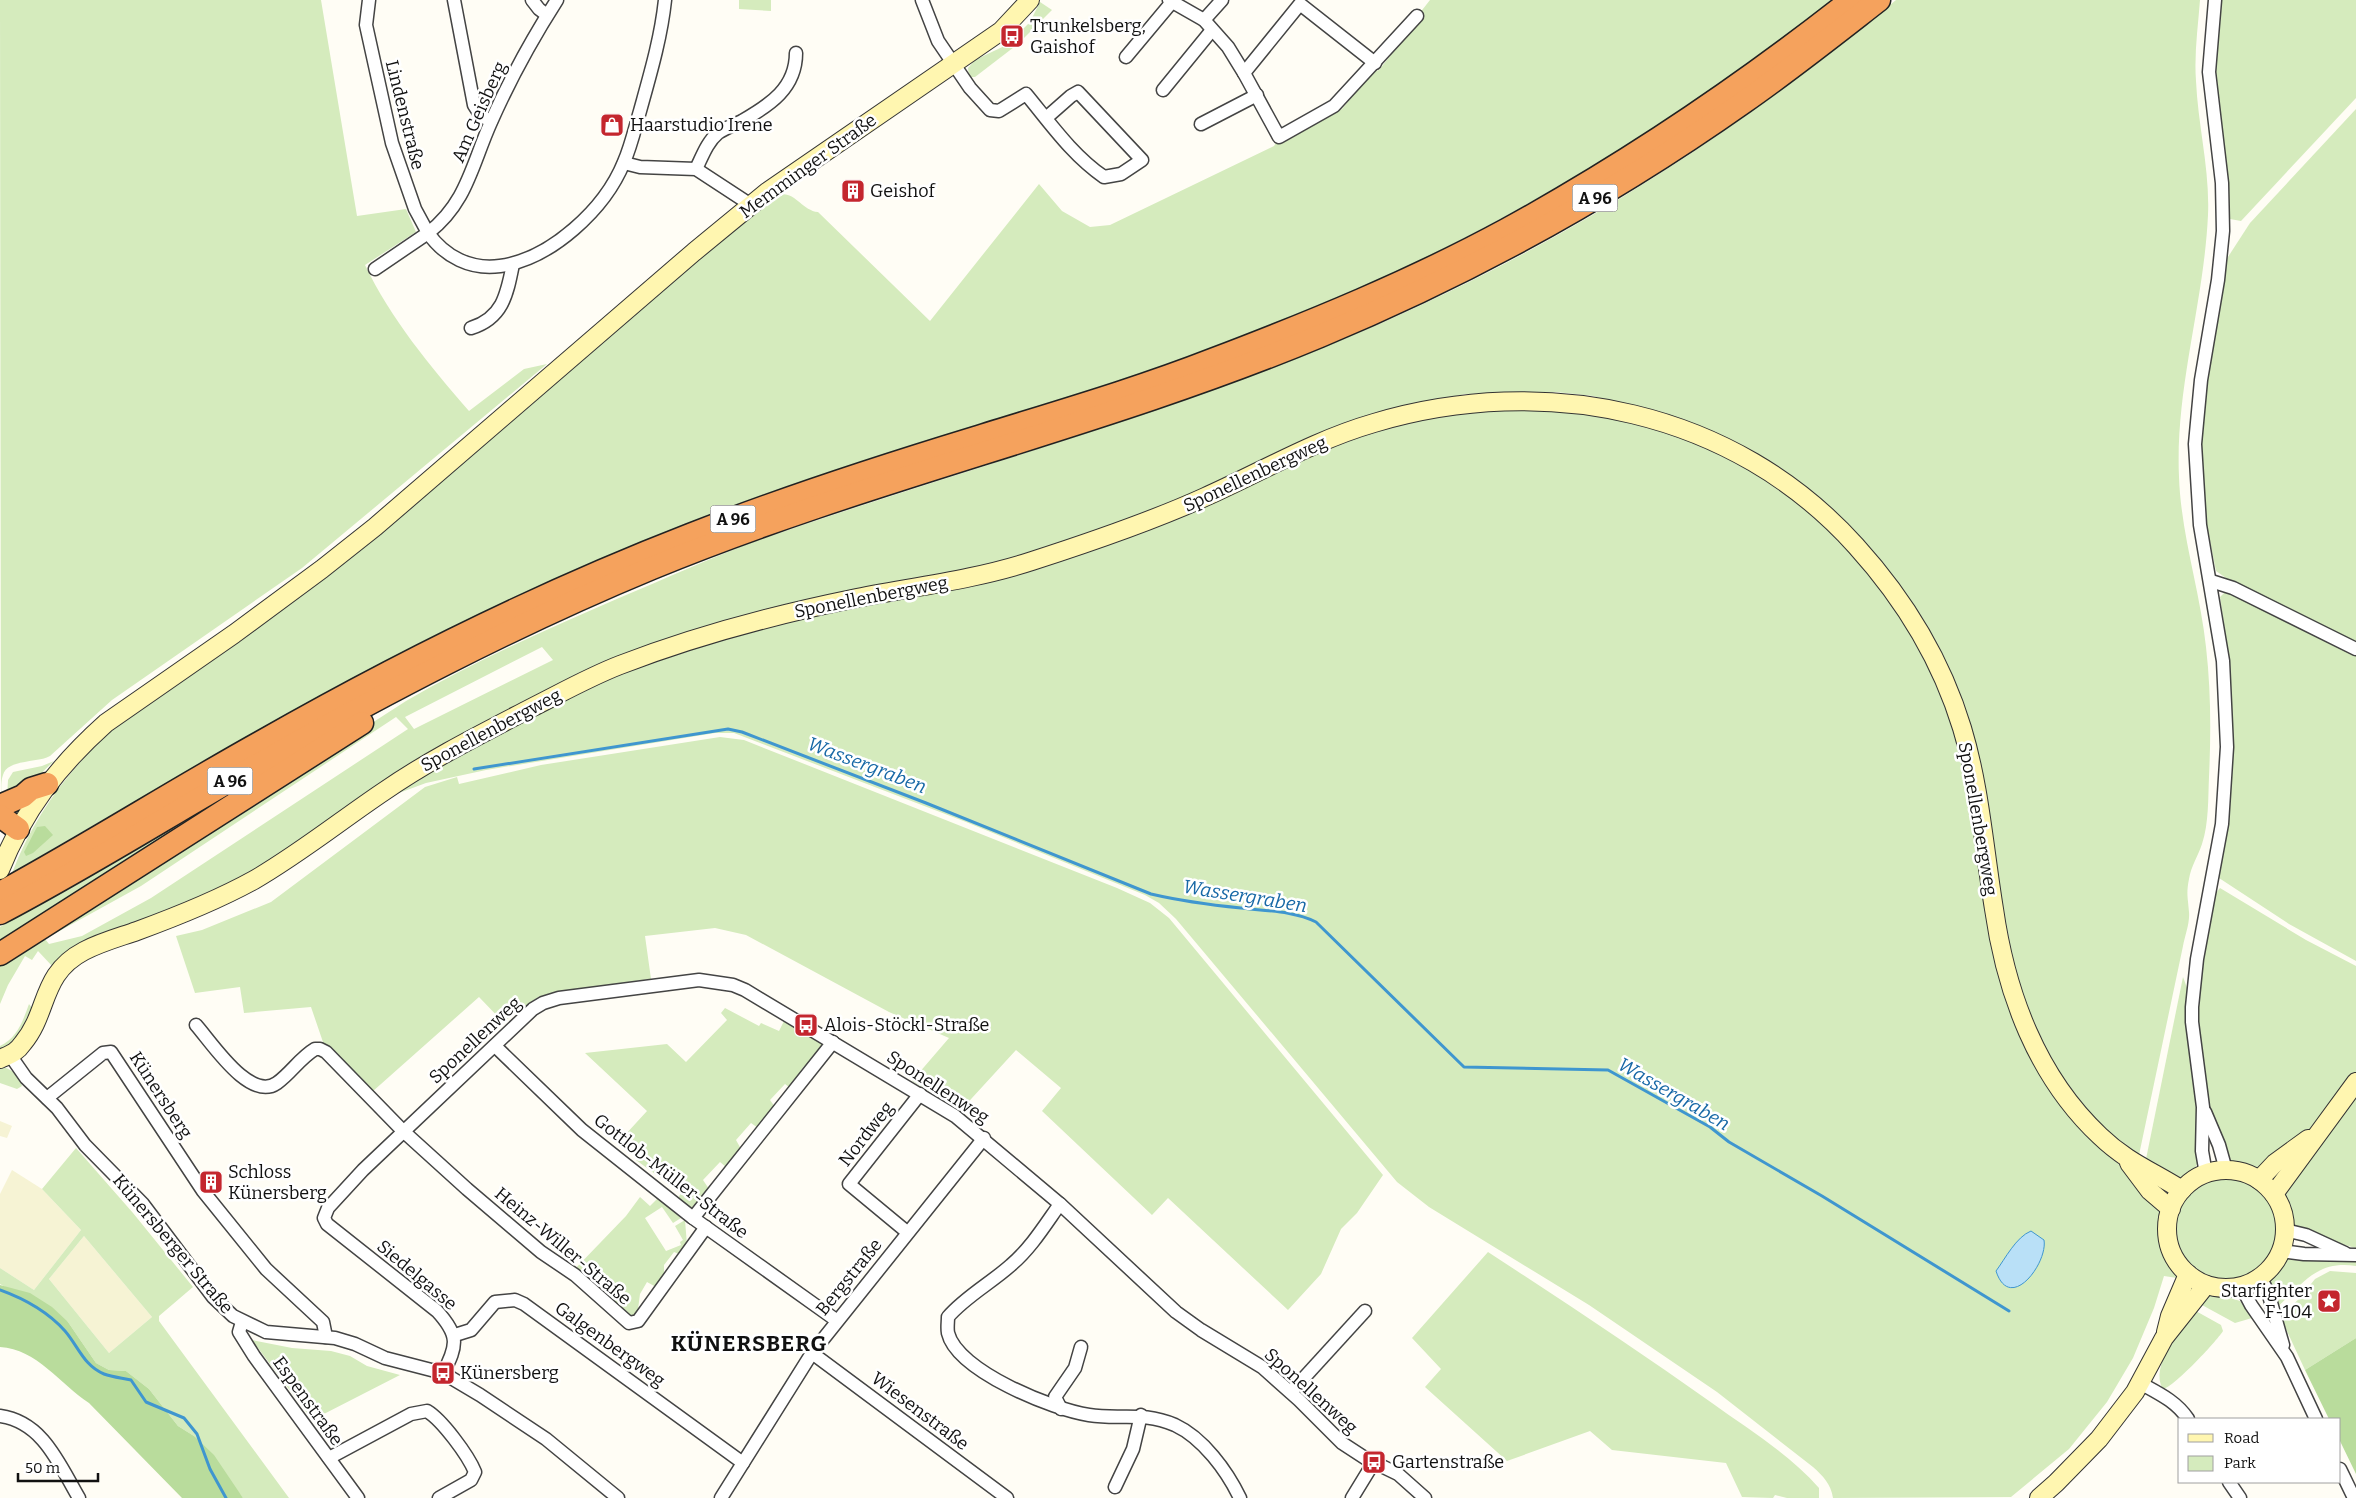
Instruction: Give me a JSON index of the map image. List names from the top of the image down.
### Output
{
  "streets": {
    "highway": ["A 96"],
    "street": [
      "Am Geisberg",
      "Lindenstraße",
      "Memminger Straße",
      "Sponellenbergweg",
      "Sponellenweg",
      "Künersberg",
      "Nordweg",
      "Gottlob-Müller-Straße",
      "Künersberger Straße",
      "Heinz-Willer-Straße",
      "Siedelgasse",
      "Bergstraße",
      "Galgenbergweg",
      "Espenstraße",
      "Wiesenstraße"
    ]
  },
  "crossings": [
    ["Am Geisberg", "Lindenstraße"],
    ["Memminger Straße", "A 96"],
    ["Sponellenbergweg", "Künersberger Straße"],
    ["Sponellenweg", "Nordweg"],
    ["Sponellenweg", "Gottlob-Müller-Straße"],
    ["Sponellenweg", "Heinz-Willer-Straße"],
    ["Sponellenweg", "Siedelgasse"],
    ["Sponellenweg", "Bergstraße"],
    ["Künersberg", "Künersberger Straße"],
    ["Nordweg", "Bergstraße"],
    ["Gottlob-Müller-Straße", "Heinz-Willer-Straße"],
    ["Gottlob-Müller-Straße", "Bergstraße"],
    ["Künersberger Straße", "Siedelgasse"],
    ["Künersberger Straße", "Espenstraße"],
    ["Siedelgasse", "Galgenbergweg"],
    ["Bergstraße", "Galgenbergweg"],
    ["Bergstraße", "Wiesenstraße"]
  ],
  "districts": ["KÜNERSBERG"],
  "water": ["Wassergraben"],
  "places": {
    "bus stop": [
      "Trunkelsberg, Gaishof",
      "Alois-Stöckl-Straße",
      "Künersberg",
      "Gartenstraße"
    ],
    "shop": ["Haarstudio Irene"],
    "building": ["Geishof", "Schloss Künersberg"],
    "place": ["Starfighter F-104"]
  },
  "legend": ["Road", "Park"],
  "scale_bar": "50 m"
}
